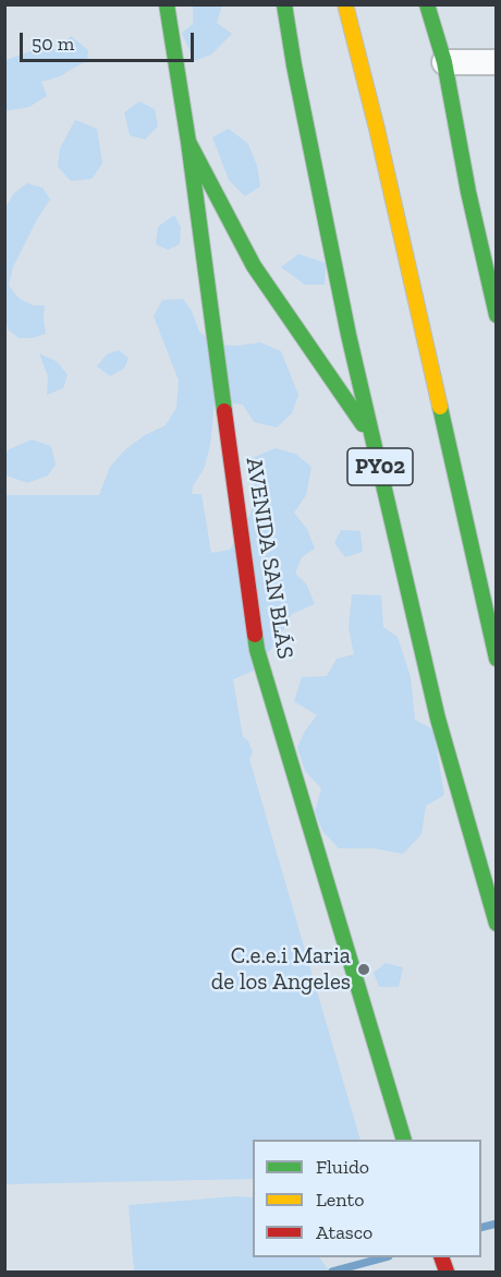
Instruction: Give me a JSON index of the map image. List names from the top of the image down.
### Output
{
  "streets": {
    "main road": ["PY02", "AVENIDA SAN BLÁS"]
  },
  "places": ["C.e.e.i Maria de los Angeles"],
  "legend": ["Fluido", "Lento", "Atasco"],
  "scale_bar": "50 m"
}
